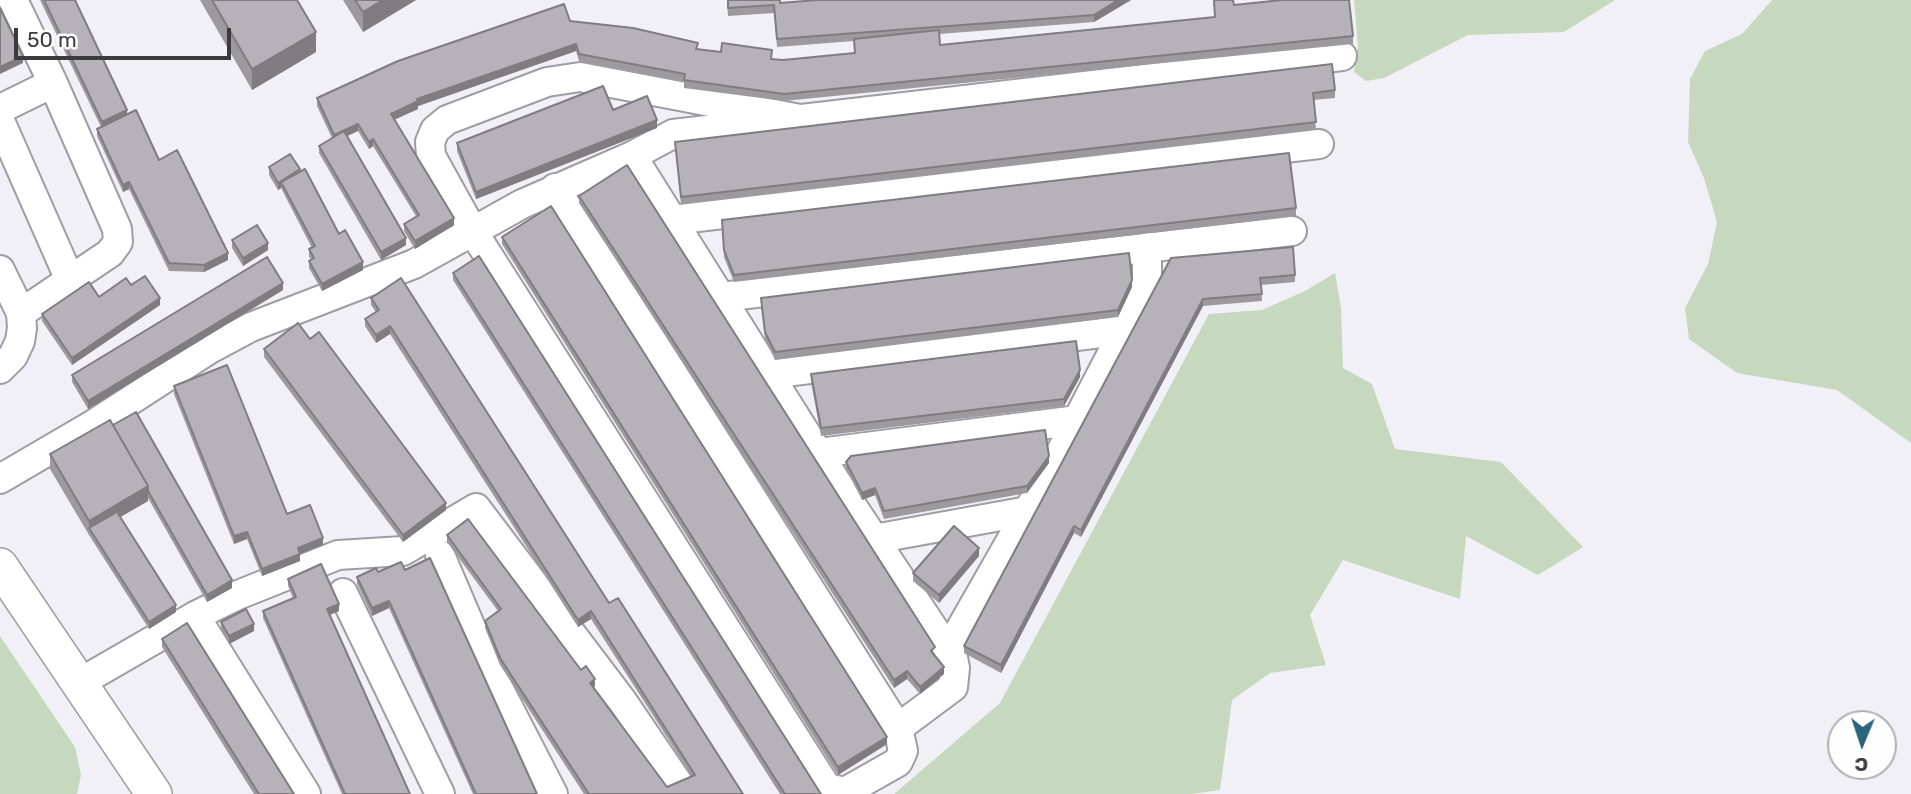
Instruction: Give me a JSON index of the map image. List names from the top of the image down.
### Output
{
  "scale_bar": "50 m",
  "north": "bottom"
}
